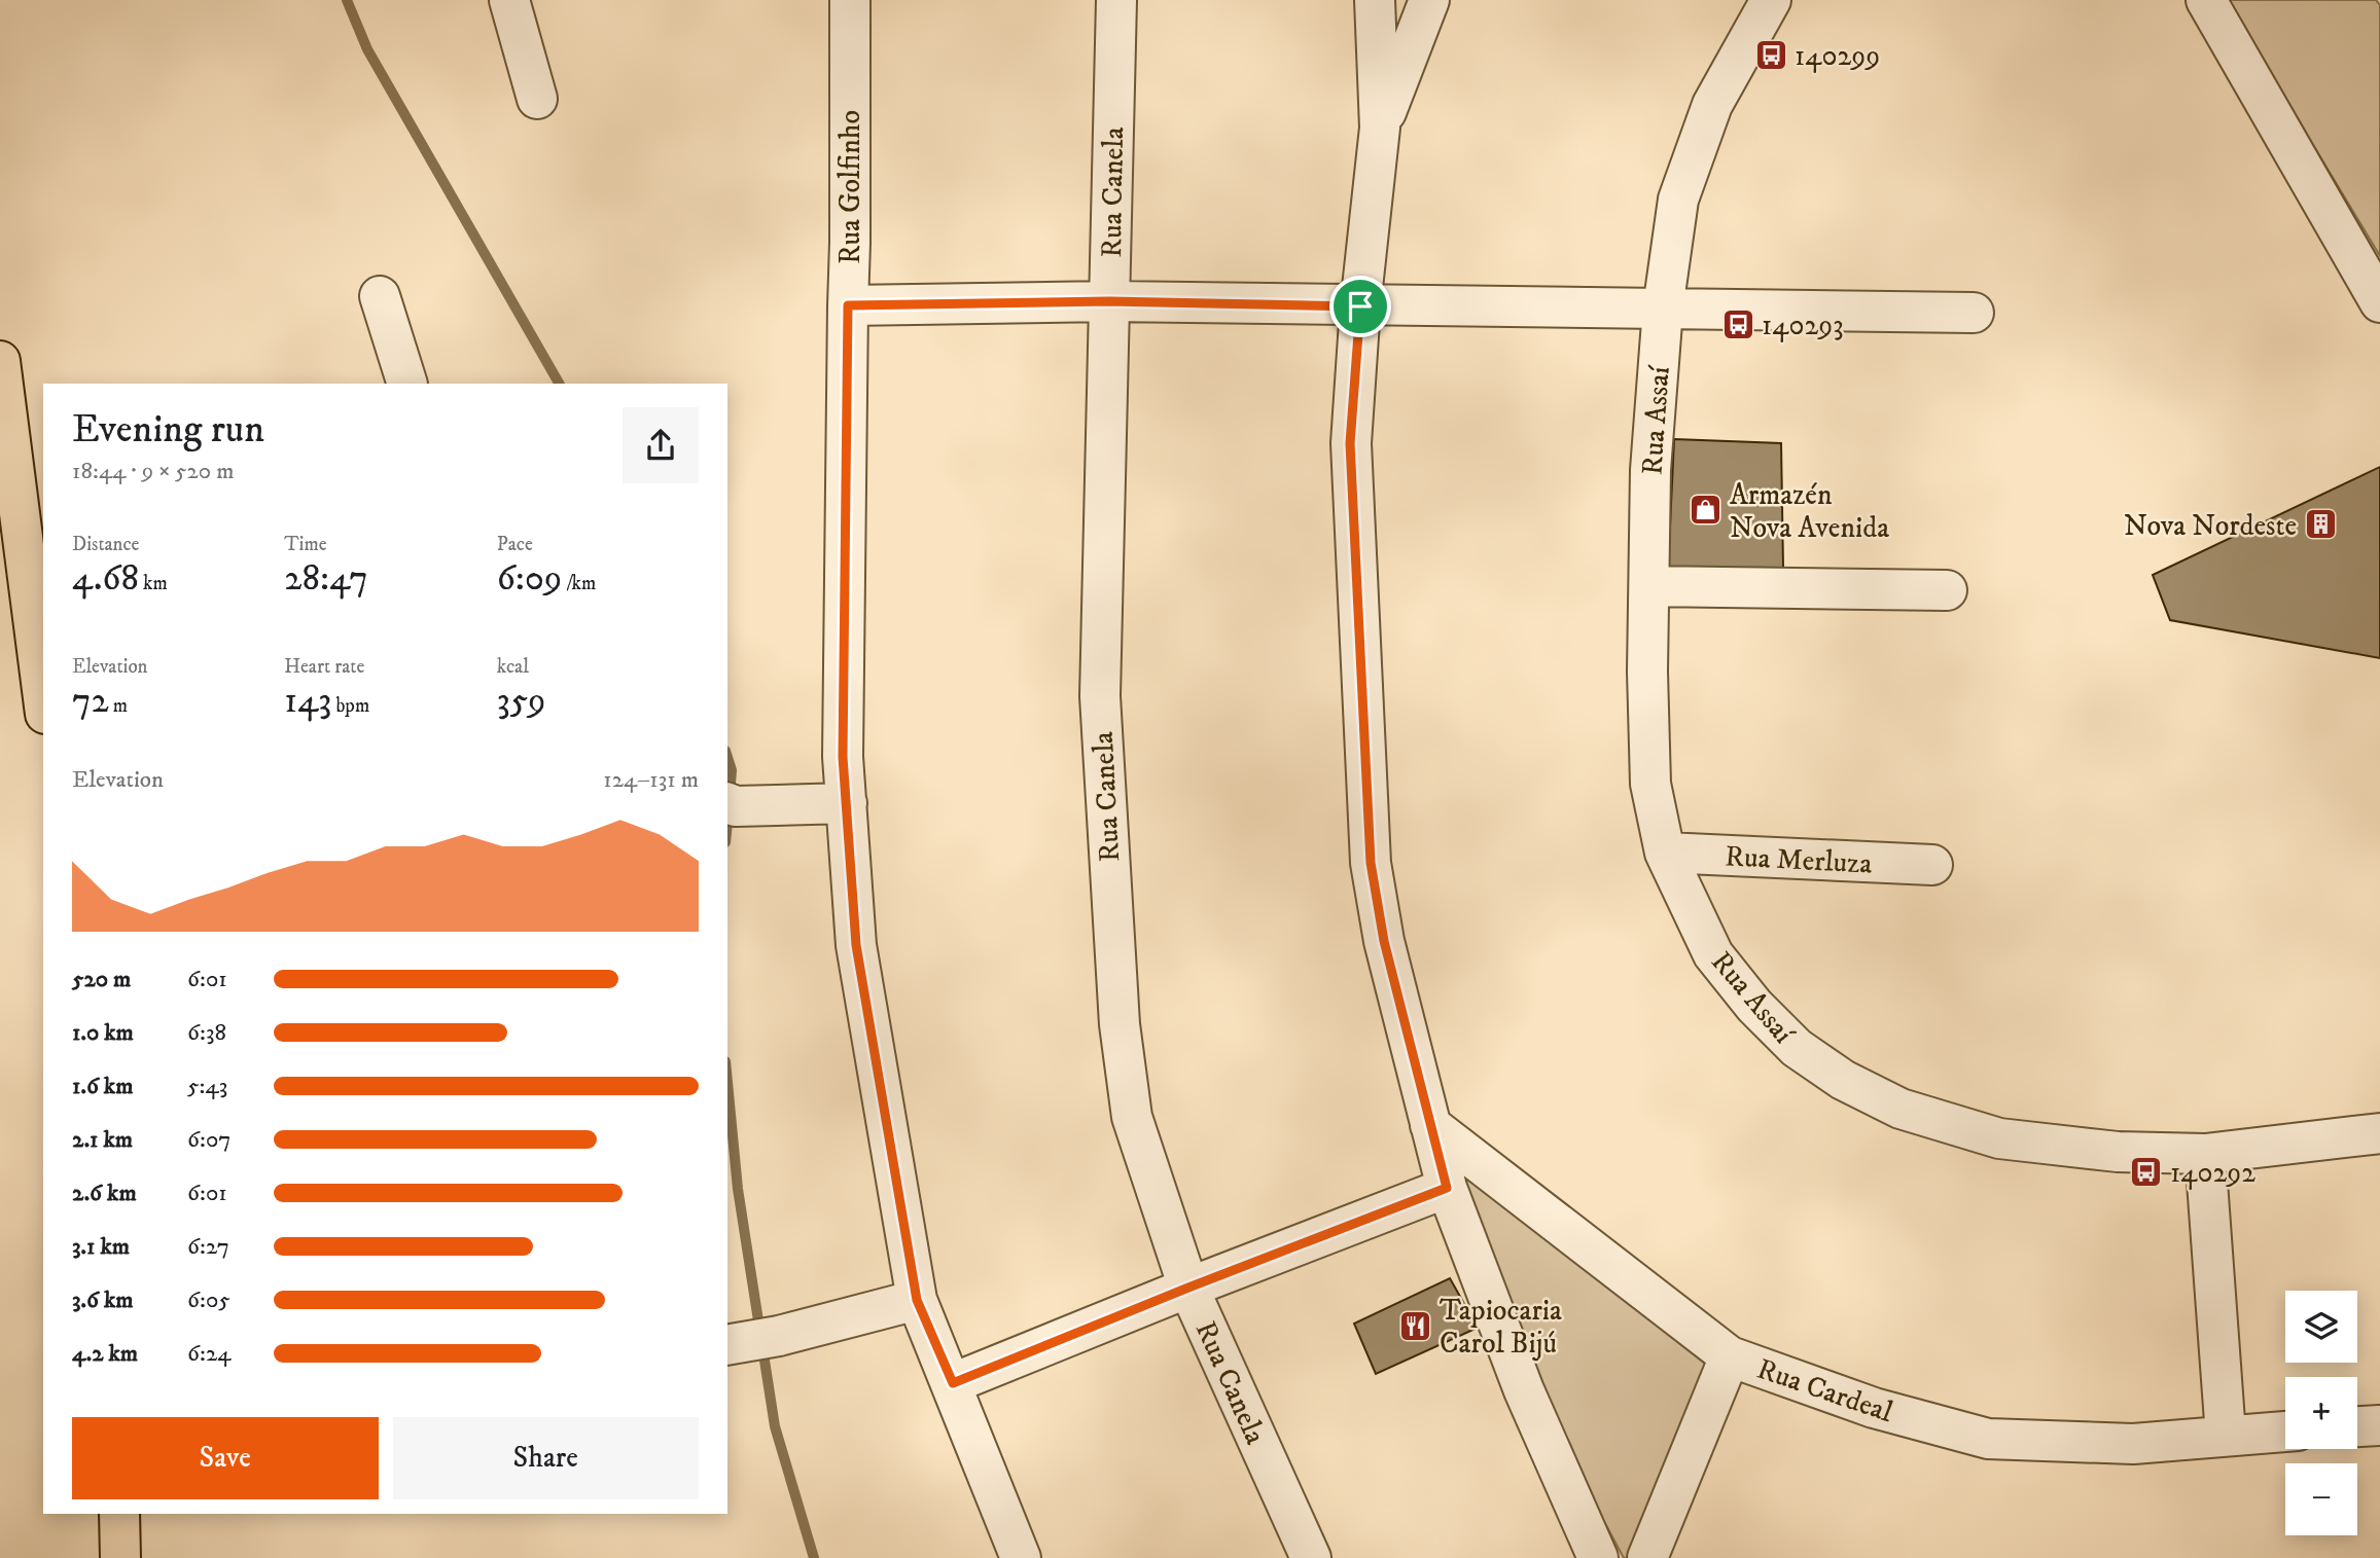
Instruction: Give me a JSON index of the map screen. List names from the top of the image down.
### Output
{
  "streets": {
    "street": [
      "Rua Golfinho",
      "Rua Canela",
      "Rua Assaí",
      "Rua Merluza",
      "Rua Cardeal"
    ]
  },
  "crossings": [
    ["Rua Assaí", "Rua Merluza"]
  ],
  "places": {
    "bus stop": ["140299", "140293", "140292"],
    "shop": ["Armazén Nova Avenida"],
    "building": ["Nova Nordeste"],
    "restaurant": ["Tapiocaria Carol Bijú"]
  },
  "page": {
    "heading": ["Evening run", "18:44 · 9 × 520 m"],
    "stats": [
      ["Distance", "4.68 km"],
      ["Time", "28:47"],
      ["Pace", "6:09 /km"],
      ["Elevation", "72 m"],
      ["Heart rate", "143 bpm"],
      ["kcal", "359"]
    ],
    "chart": ["Elevation", "124–131 m"],
    "list": [
      {
        "name": "520 m",
        "note": "6:01"
      },
      {
        "name": "1.0 km",
        "note": "6:38"
      },
      {
        "name": "1.6 km",
        "note": "5:43"
      },
      {
        "name": "2.1 km",
        "note": "6:07"
      },
      {
        "name": "2.6 km",
        "note": "6:01"
      },
      {
        "name": "3.1 km",
        "note": "6:27"
      },
      {
        "name": "3.6 km",
        "note": "6:05"
      },
      {
        "name": "4.2 km",
        "note": "6:24"
      }
    ],
    "map_buttons": ["+", "−"],
    "buttons": ["Save", "Share"]
  }
}
